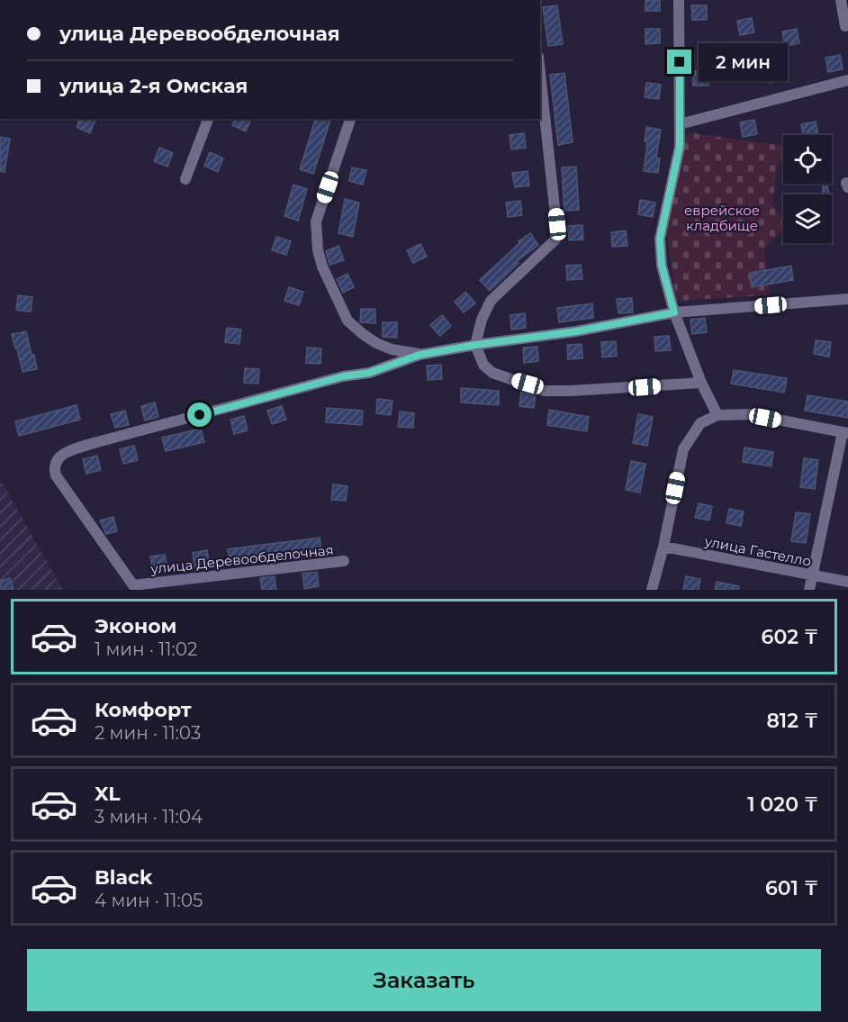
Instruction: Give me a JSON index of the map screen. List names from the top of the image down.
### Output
{
  "streets": {
    "street": ["улица Гастелло", "улица Деревообделочная"]
  },
  "parks": ["еврейское кладбище"],
  "page": {
    "banner": ["улица Деревообделочная", "улица 2-я Омская"],
    "bubble": "2 мин",
    "list": [
      {
        "name": "Эконом",
        "note": "1 мин · 11:02",
        "value": "602 ₸"
      },
      {
        "name": "Комфорт",
        "note": "2 мин · 11:03",
        "value": "812 ₸"
      },
      {
        "name": "XL",
        "note": "3 мин · 11:04",
        "value": "1 020 ₸"
      },
      {
        "name": "Black",
        "note": "4 мин · 11:05",
        "value": "601 ₸"
      }
    ],
    "buttons": "Заказать"
  }
}
